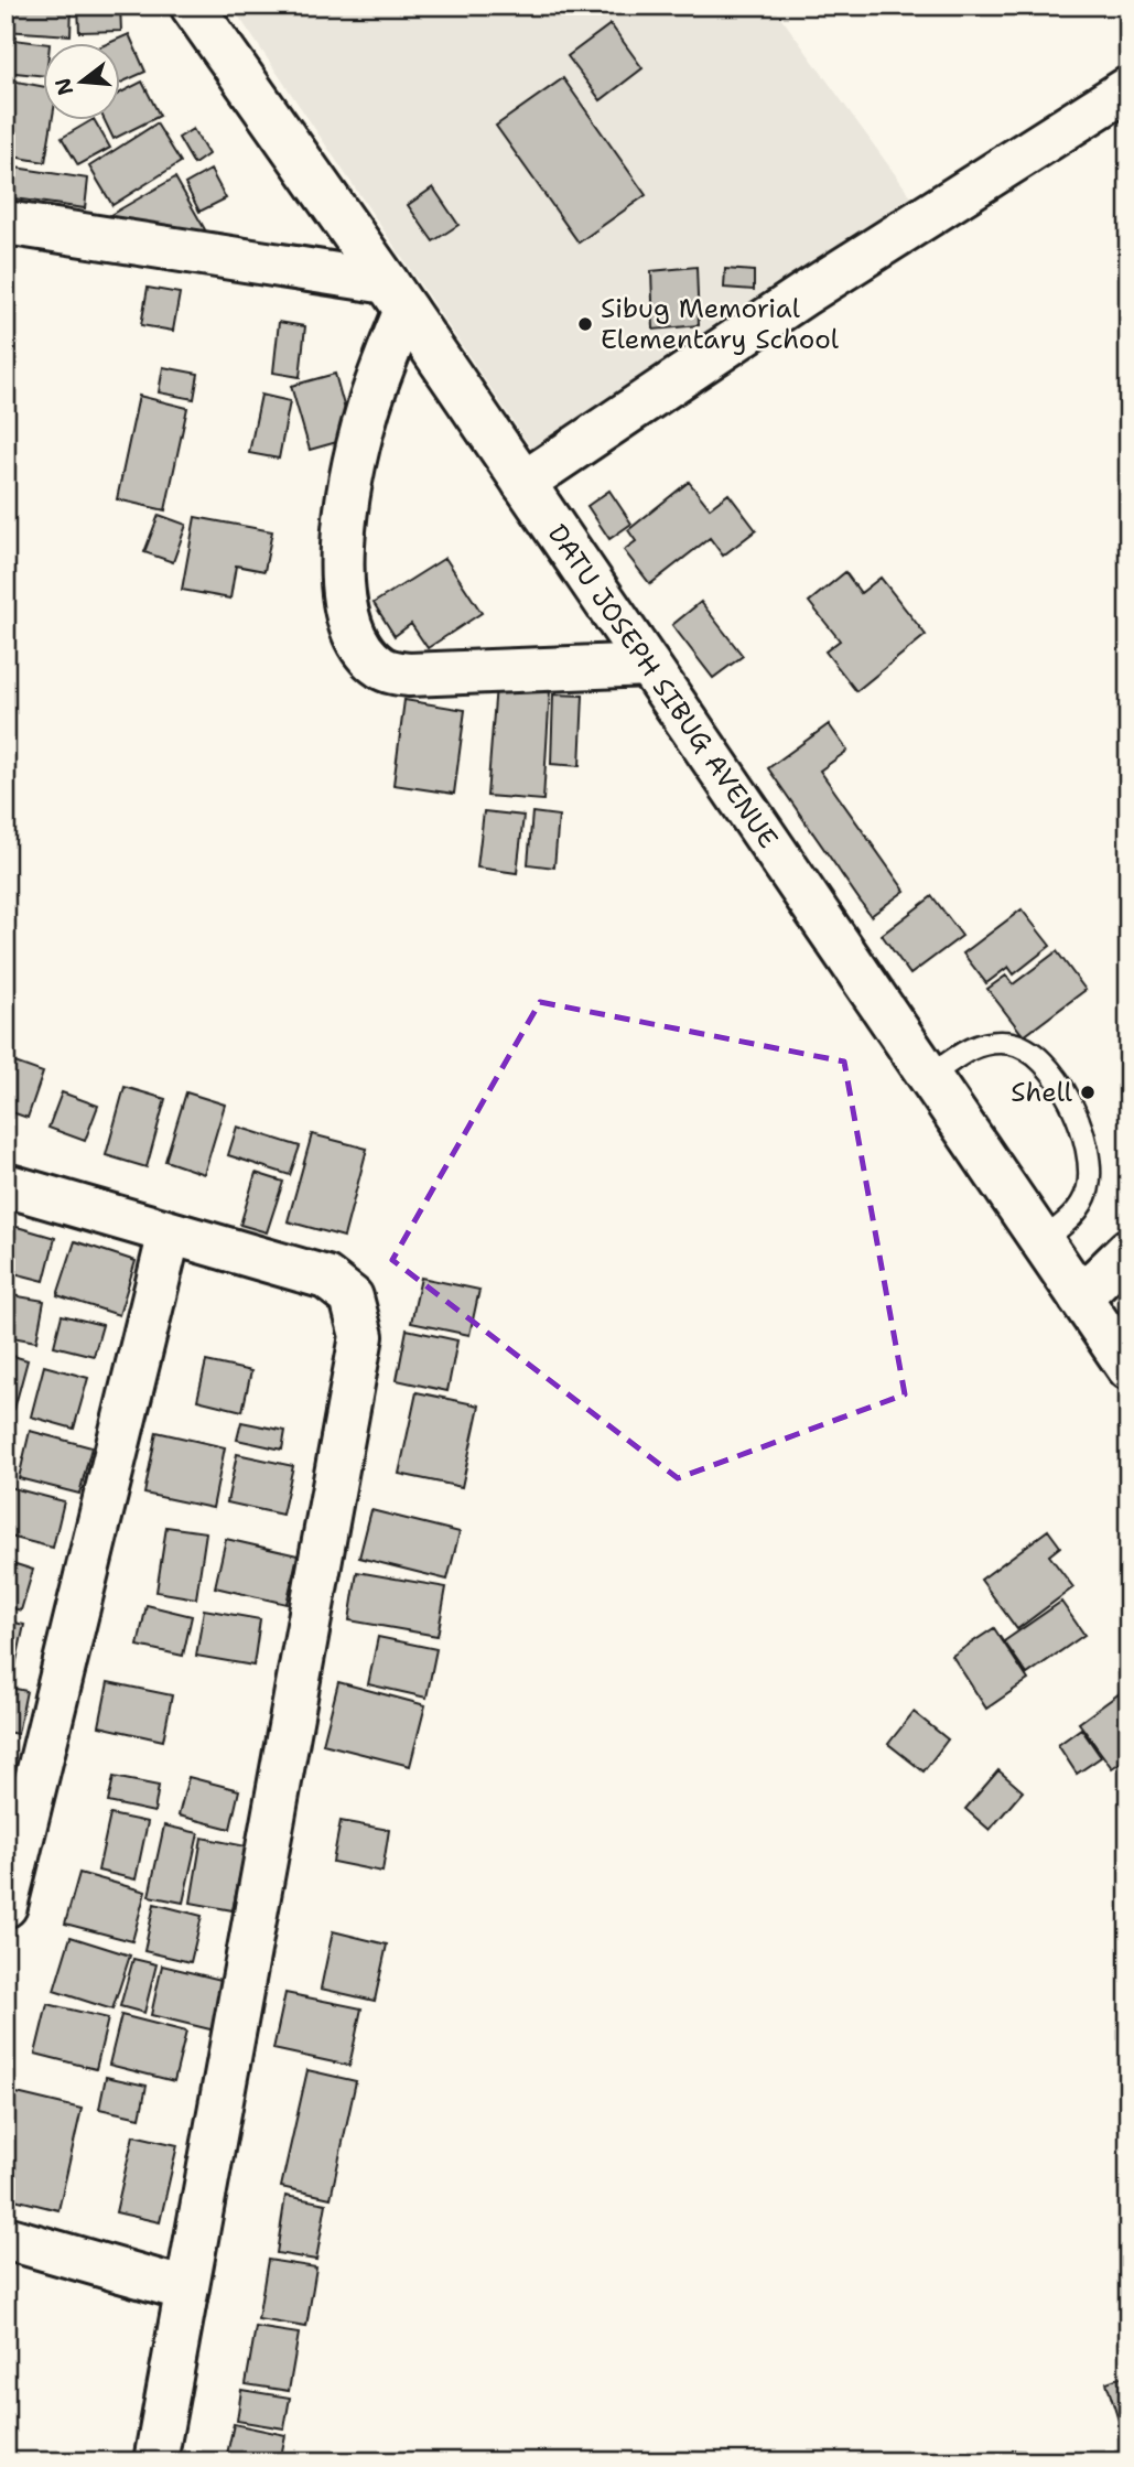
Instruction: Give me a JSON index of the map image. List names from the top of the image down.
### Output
{
  "streets": {
    "street": ["DATU JOSEPH SIBUG AVENUE"]
  },
  "places": ["Sibug Memorial Elementary School", "Shell"],
  "north": "left"
}
